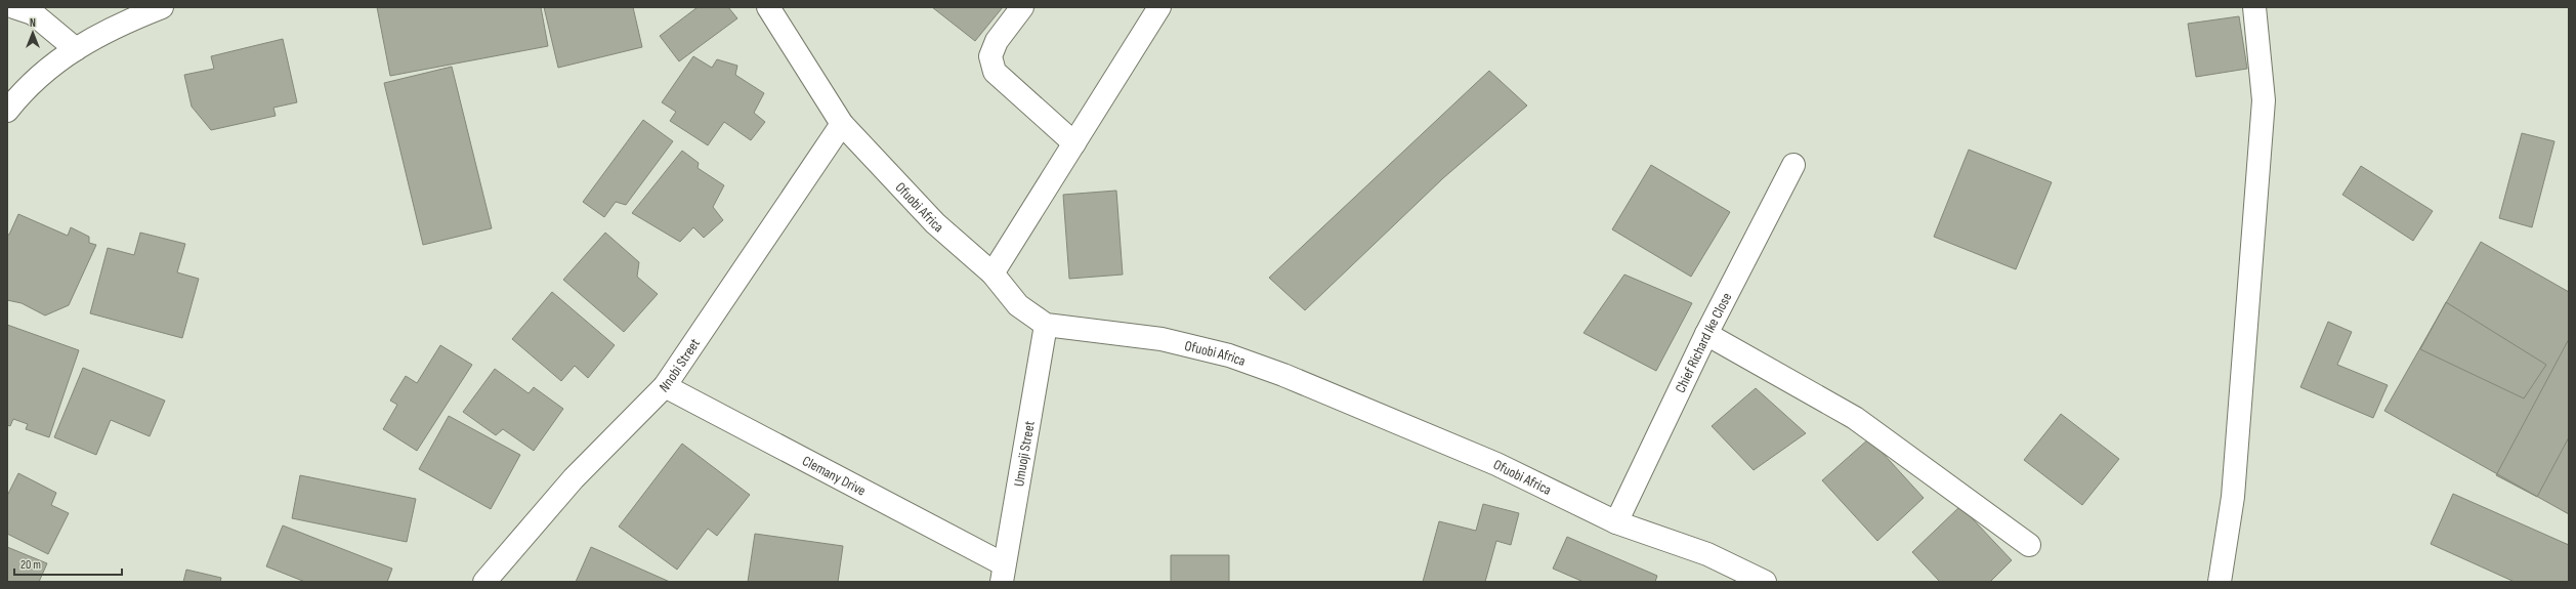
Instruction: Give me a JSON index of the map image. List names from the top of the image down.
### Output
{
  "streets": {
    "street": [
      "Ofuobi Africa",
      "Chief Richard Ike Close",
      "Nnobi Street",
      "Umuoji Street",
      "Clemany Drive"
    ]
  },
  "crossings": [
    ["Ofuobi Africa", "Chief Richard Ike Close"],
    ["Ofuobi Africa", "Nnobi Street"],
    ["Ofuobi Africa", "Umuoji Street"],
    ["Nnobi Street", "Clemany Drive"],
    ["Umuoji Street", "Clemany Drive"]
  ],
  "scale_bar": "20 m",
  "north": "top"
}
